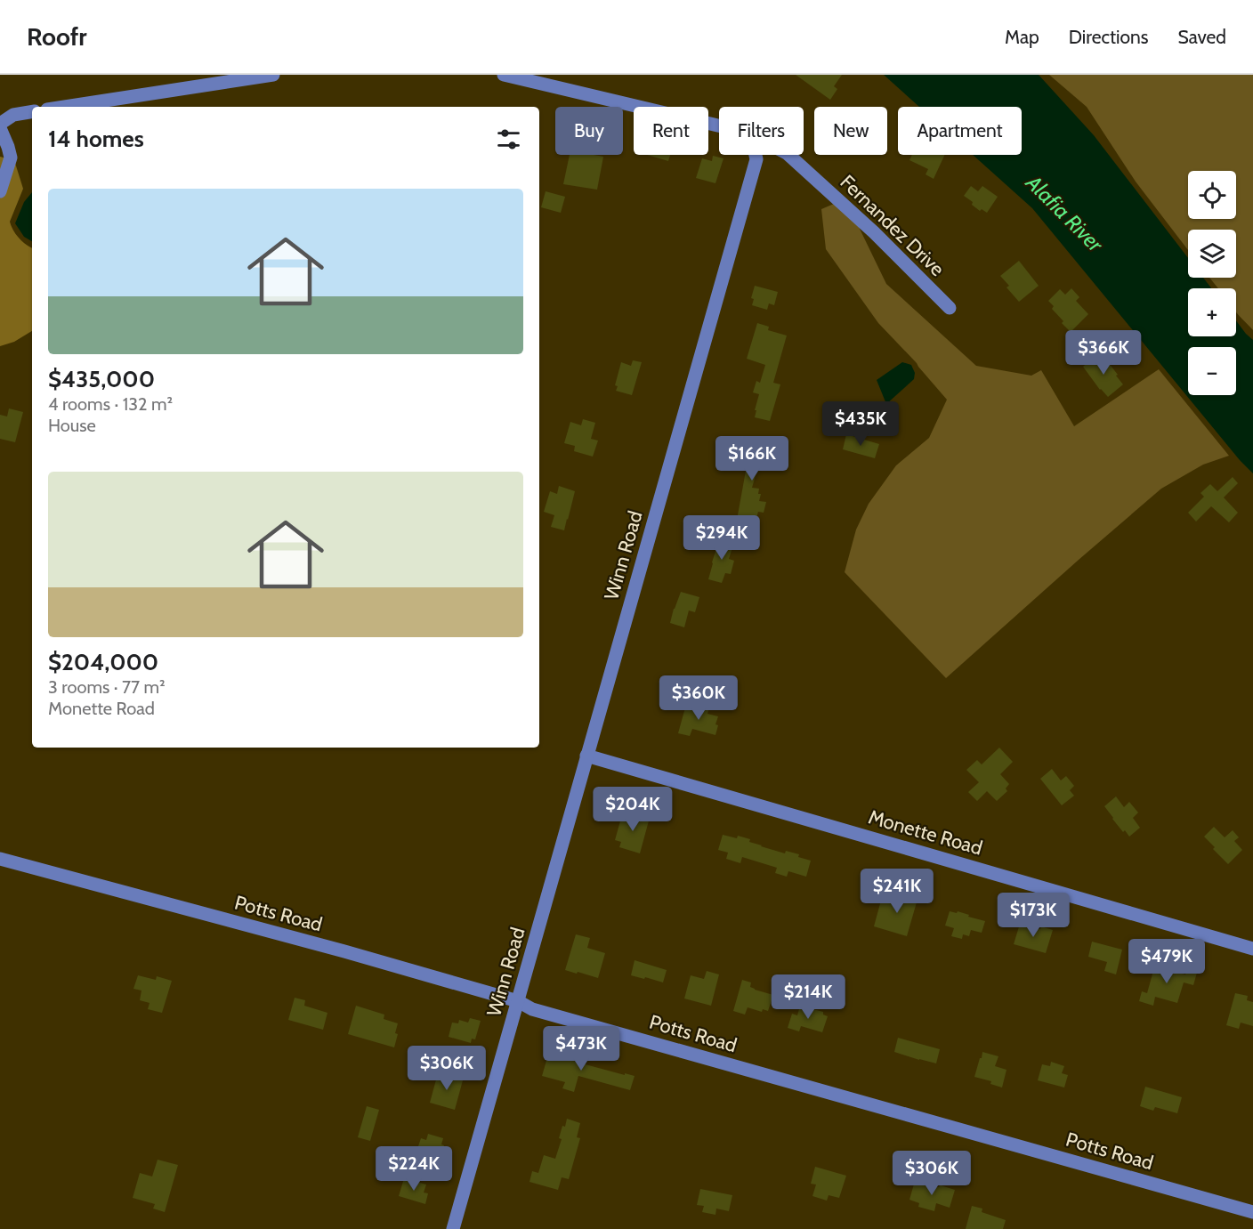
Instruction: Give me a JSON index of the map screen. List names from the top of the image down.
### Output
{
  "streets": {
    "street": [
      "Fernandez Drive",
      "Winn Road",
      "Monette Road",
      "Potts Road"
    ]
  },
  "crossings": [
    ["Winn Road", "Monette Road"],
    ["Winn Road", "Potts Road"]
  ],
  "water": ["Alafia River"],
  "page": {
    "header": "Roofr",
    "nav": ["Map", "Directions", "Saved"],
    "chip": [
      "Buy",
      "Rent",
      "Filters",
      "New",
      "Apartment"
    ],
    "heading": "14 homes",
    "map_buttons": ["+", "−"],
    "list": [
      {
        "name": "$435,000",
        "note": "4 rooms · 132 m² · House"
      },
      {
        "name": "$204,000",
        "note": "3 rooms · 77 m² · Monette Road"
      }
    ],
    "price": [
      "$366K",
      "$435K",
      "$166K",
      "$294K",
      "$360K",
      "$204K",
      "$241K",
      "$173K",
      "$479K",
      "$214K",
      "$473K",
      "$306K",
      "$224K",
      "$306K"
    ]
  }
}
